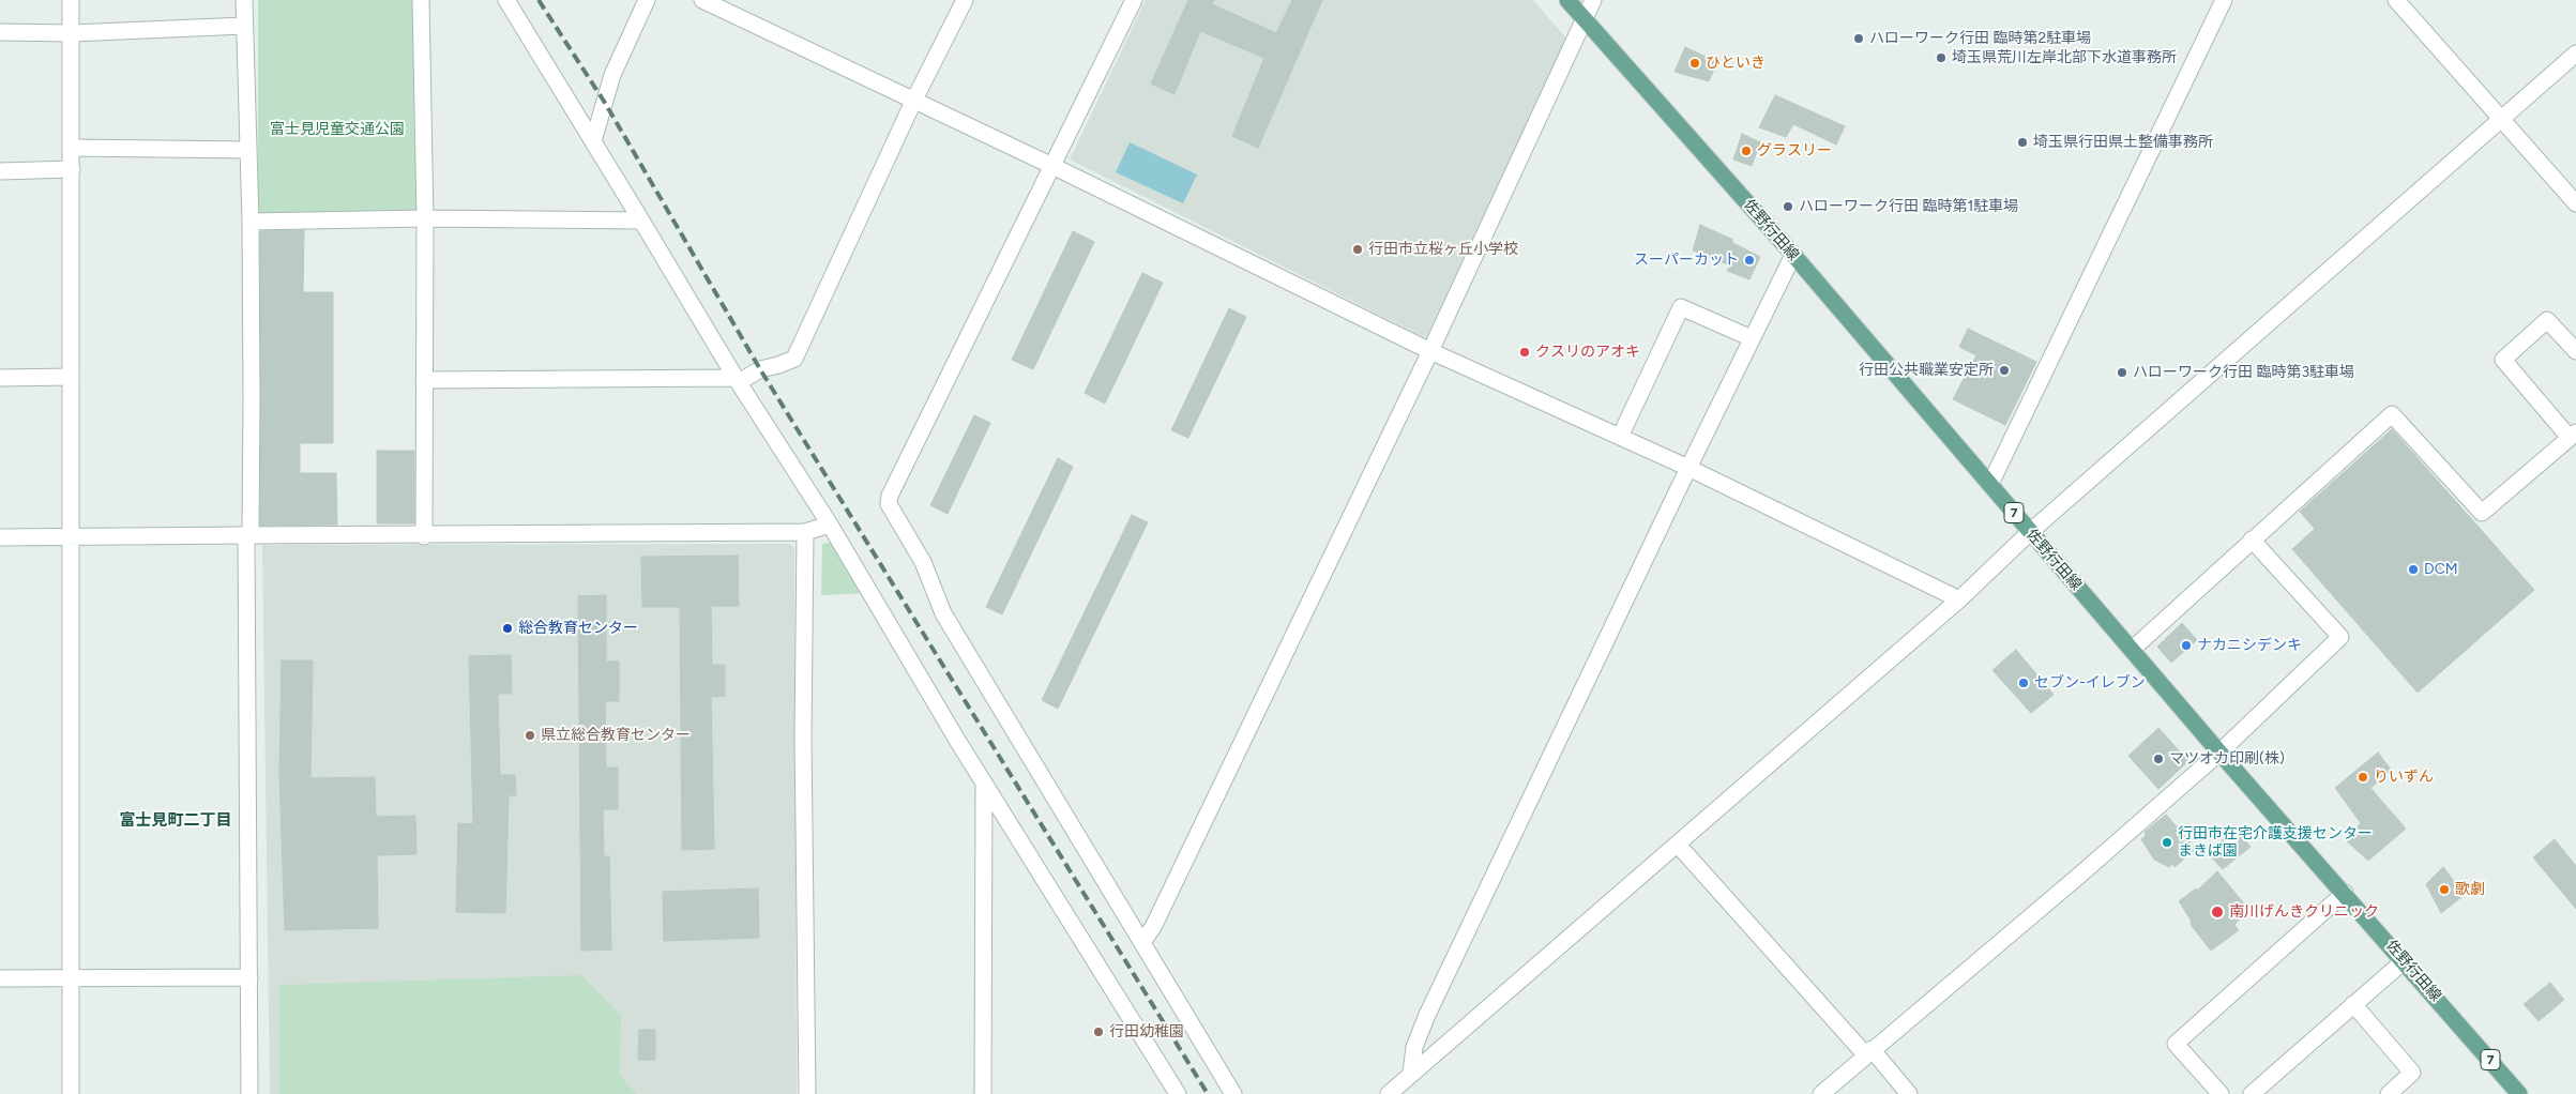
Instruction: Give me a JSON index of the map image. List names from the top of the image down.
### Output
{
  "streets": {
    "main road": ["佐野行田線", "7"]
  },
  "districts": ["富士見町二丁目"],
  "parks": ["富士見児童交通公園"],
  "places": [
    "ハローワーク行田 臨時第2駐車場",
    "埼玉県荒川左岸北部下水道事務所",
    "ひといき",
    "埼玉県行田県土整備事務所",
    "グラスリー",
    "ハローワーク行田 臨時第1駐車場",
    "行田市立桜ヶ丘小学校",
    "スーパーカット",
    "クスリのアオキ",
    "行田公共職業安定所",
    "ハローワーク行田 臨時第3駐車場",
    "DCM",
    "総合教育センター",
    "ナカニシデンキ",
    "セブン-イレブン",
    "県立総合教育センター",
    "マツオカ印刷(株)",
    "りいずん",
    "行田市在宅介護支援センター まきば園",
    "歌劇",
    "南川げんきクリニック",
    "行田幼稚園"
  ]
}
